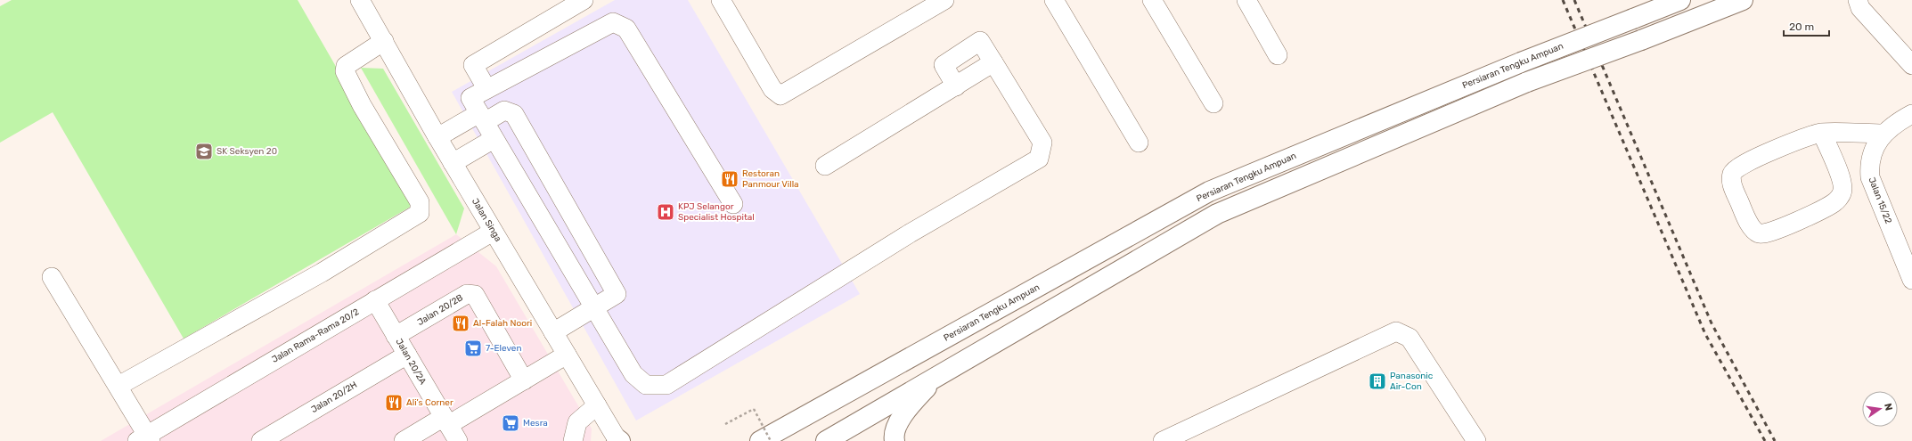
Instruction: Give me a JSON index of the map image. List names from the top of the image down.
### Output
{
  "streets": {
    "main road": ["Persiaran Tengku Ampuan"],
    "street": [
      "Jalan 15/22",
      "Jalan Singa",
      "Jalan 20/2B",
      "Jalan Rama-Rama 20/2",
      "Jalan 20/2A",
      "Jalan 20/2H"
    ]
  },
  "crossings": [
    ["Jalan Singa", "Jalan Rama-Rama 20/2"],
    ["Jalan 20/2B", "Jalan 20/2A"],
    ["Jalan Rama-Rama 20/2", "Jalan 20/2A"],
    ["Jalan 20/2A", "Jalan 20/2H"]
  ],
  "places": {
    "school or university": ["SK Seksyen 20"],
    "restaurant": ["Restoran Panmour Villa", "Al-Falah Noori", "Ali's Corner"],
    "hospital": ["KPJ Selangor Specialist Hospital"],
    "supermarket": ["7-Eleven", "Mesra"],
    "building": ["Panasonic Air-Con"]
  },
  "scale_bar": "20 m",
  "north": "right"
}
